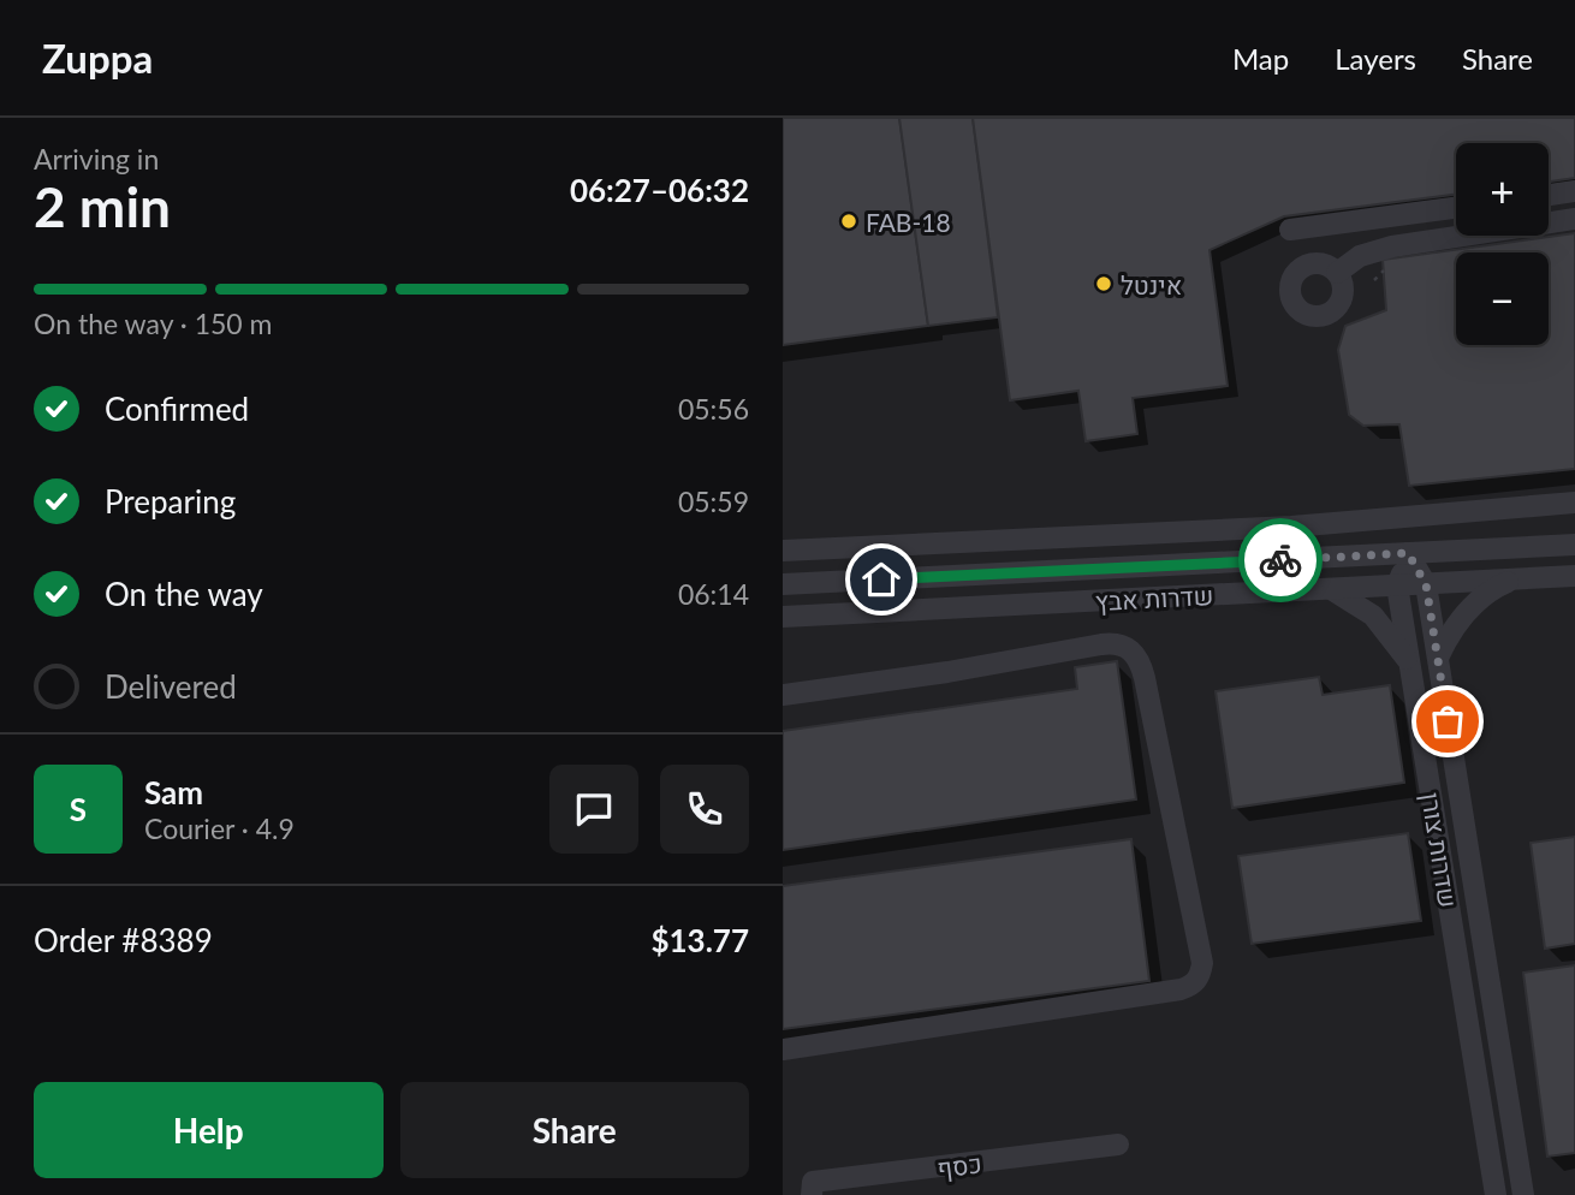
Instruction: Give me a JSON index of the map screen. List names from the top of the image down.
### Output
{
  "streets": {
    "street": ["שדרות אבץ", "שדרות צורן", "כסף"]
  },
  "crossings": [
    ["שדרות אבץ", "שדרות צורן"]
  ],
  "places": ["FAB-18", "אינטל"],
  "page": {
    "header": "Zuppa",
    "nav": ["Map", "Layers", "Share"],
    "heading": ["2 min", "Arriving in", "06:27–06:32"],
    "panel": [
      "Sam",
      "Courier · 4.9",
      "Order #8389",
      "$13.77"
    ],
    "map_buttons": ["+", "−"],
    "bar": "On the way · 150 m",
    "list": [
      ["Confirmed", "05:56"],
      ["Preparing", "05:59"],
      ["On the way", "06:14"],
      "Delivered"
    ],
    "round": "S",
    "buttons": ["Help", "Share"]
  }
}
